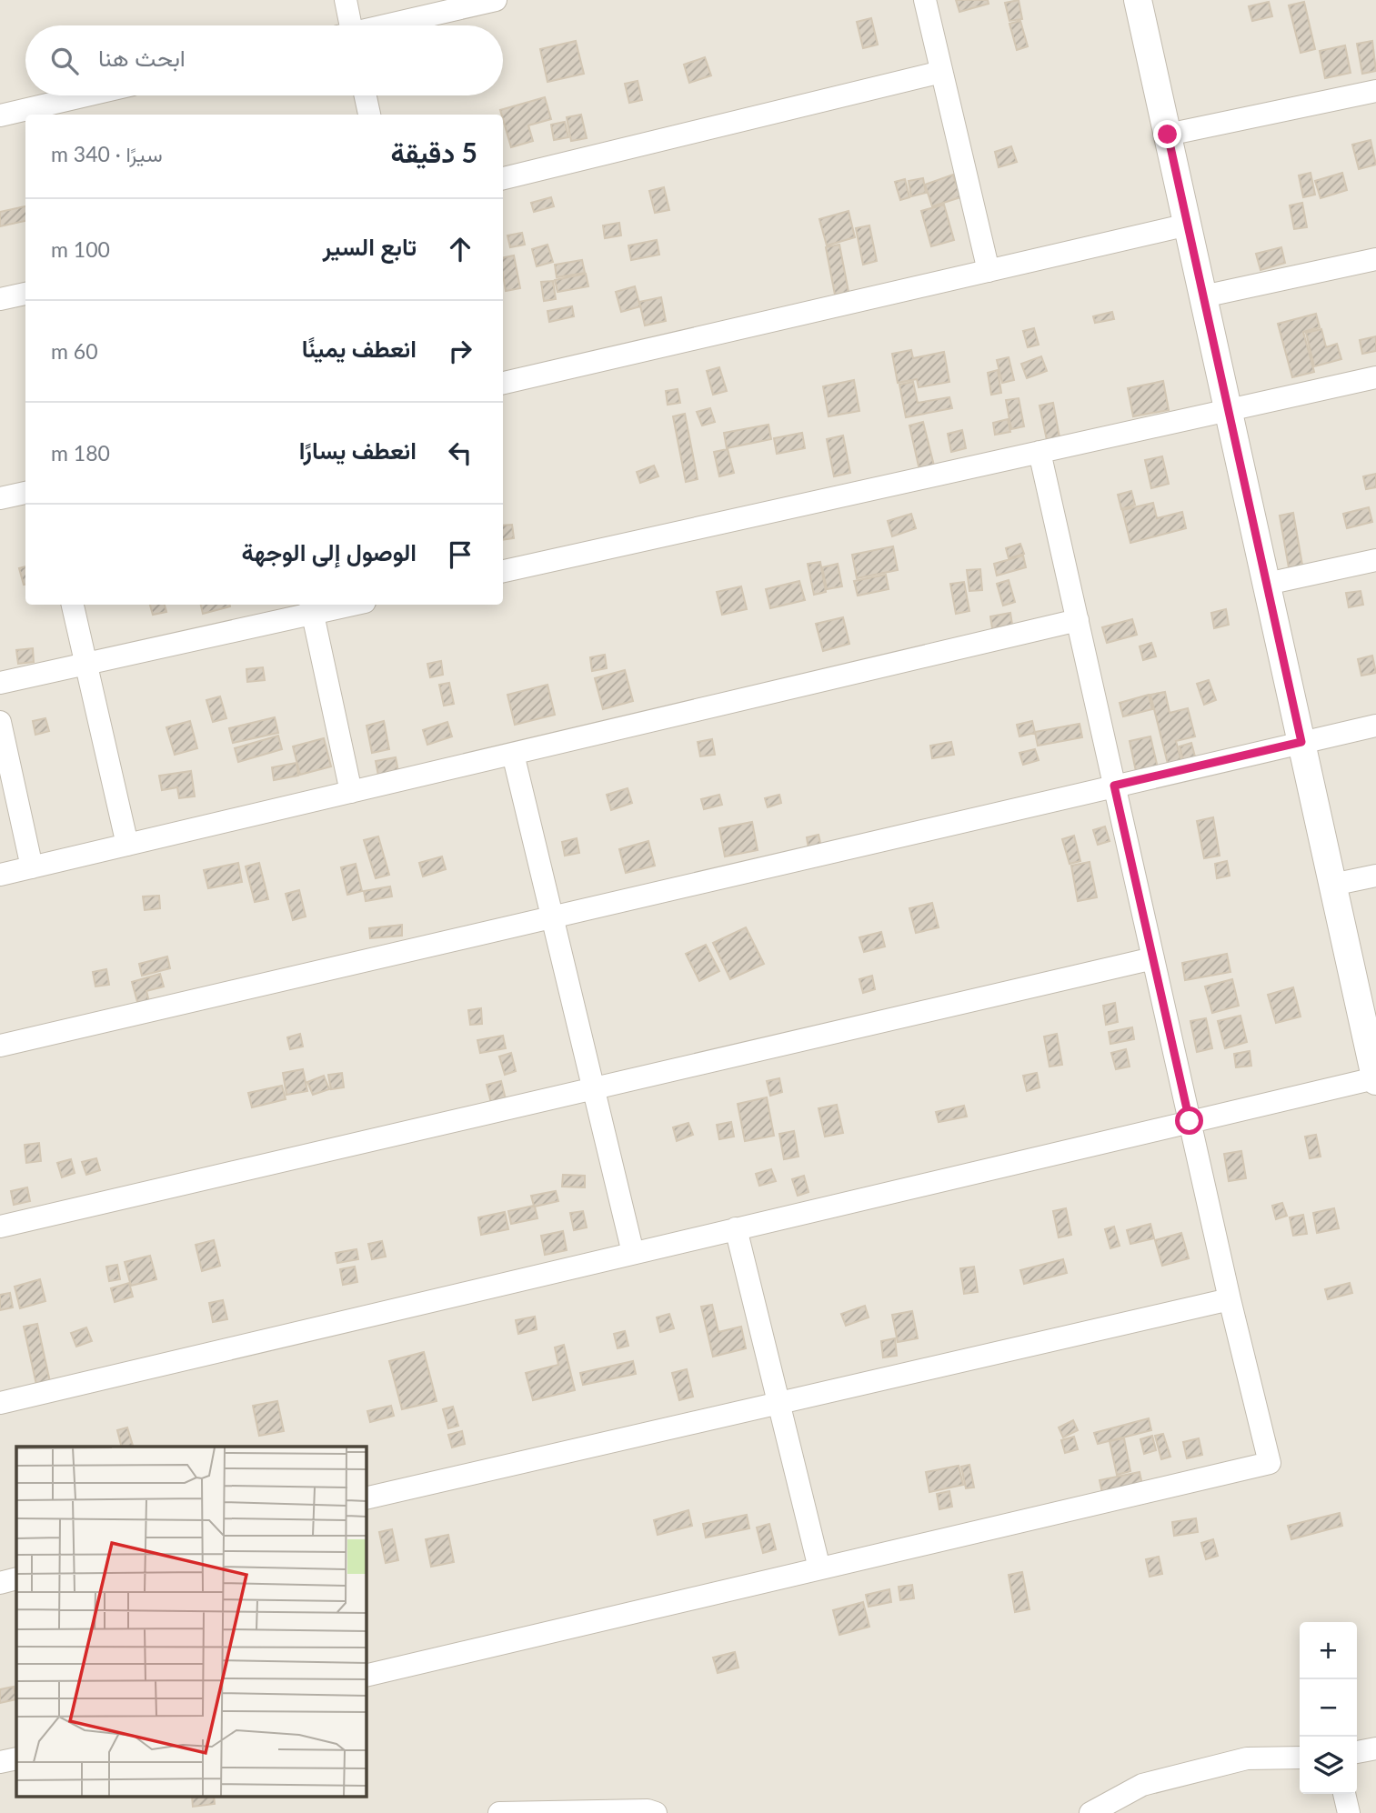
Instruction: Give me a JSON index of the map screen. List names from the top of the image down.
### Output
{
  "page": {
    "search": "ابحث هنا",
    "heading": ["5 دقيقة", "سيرًا · 340 m"],
    "list": [
      ["تابع السير", "100 m"],
      ["انعطف يمينًا", "60 m"],
      ["انعطف يسارًا", "180 m"],
      "الوصول إلى الوجهة"
    ],
    "map_buttons": ["+", "−"]
  }
}
